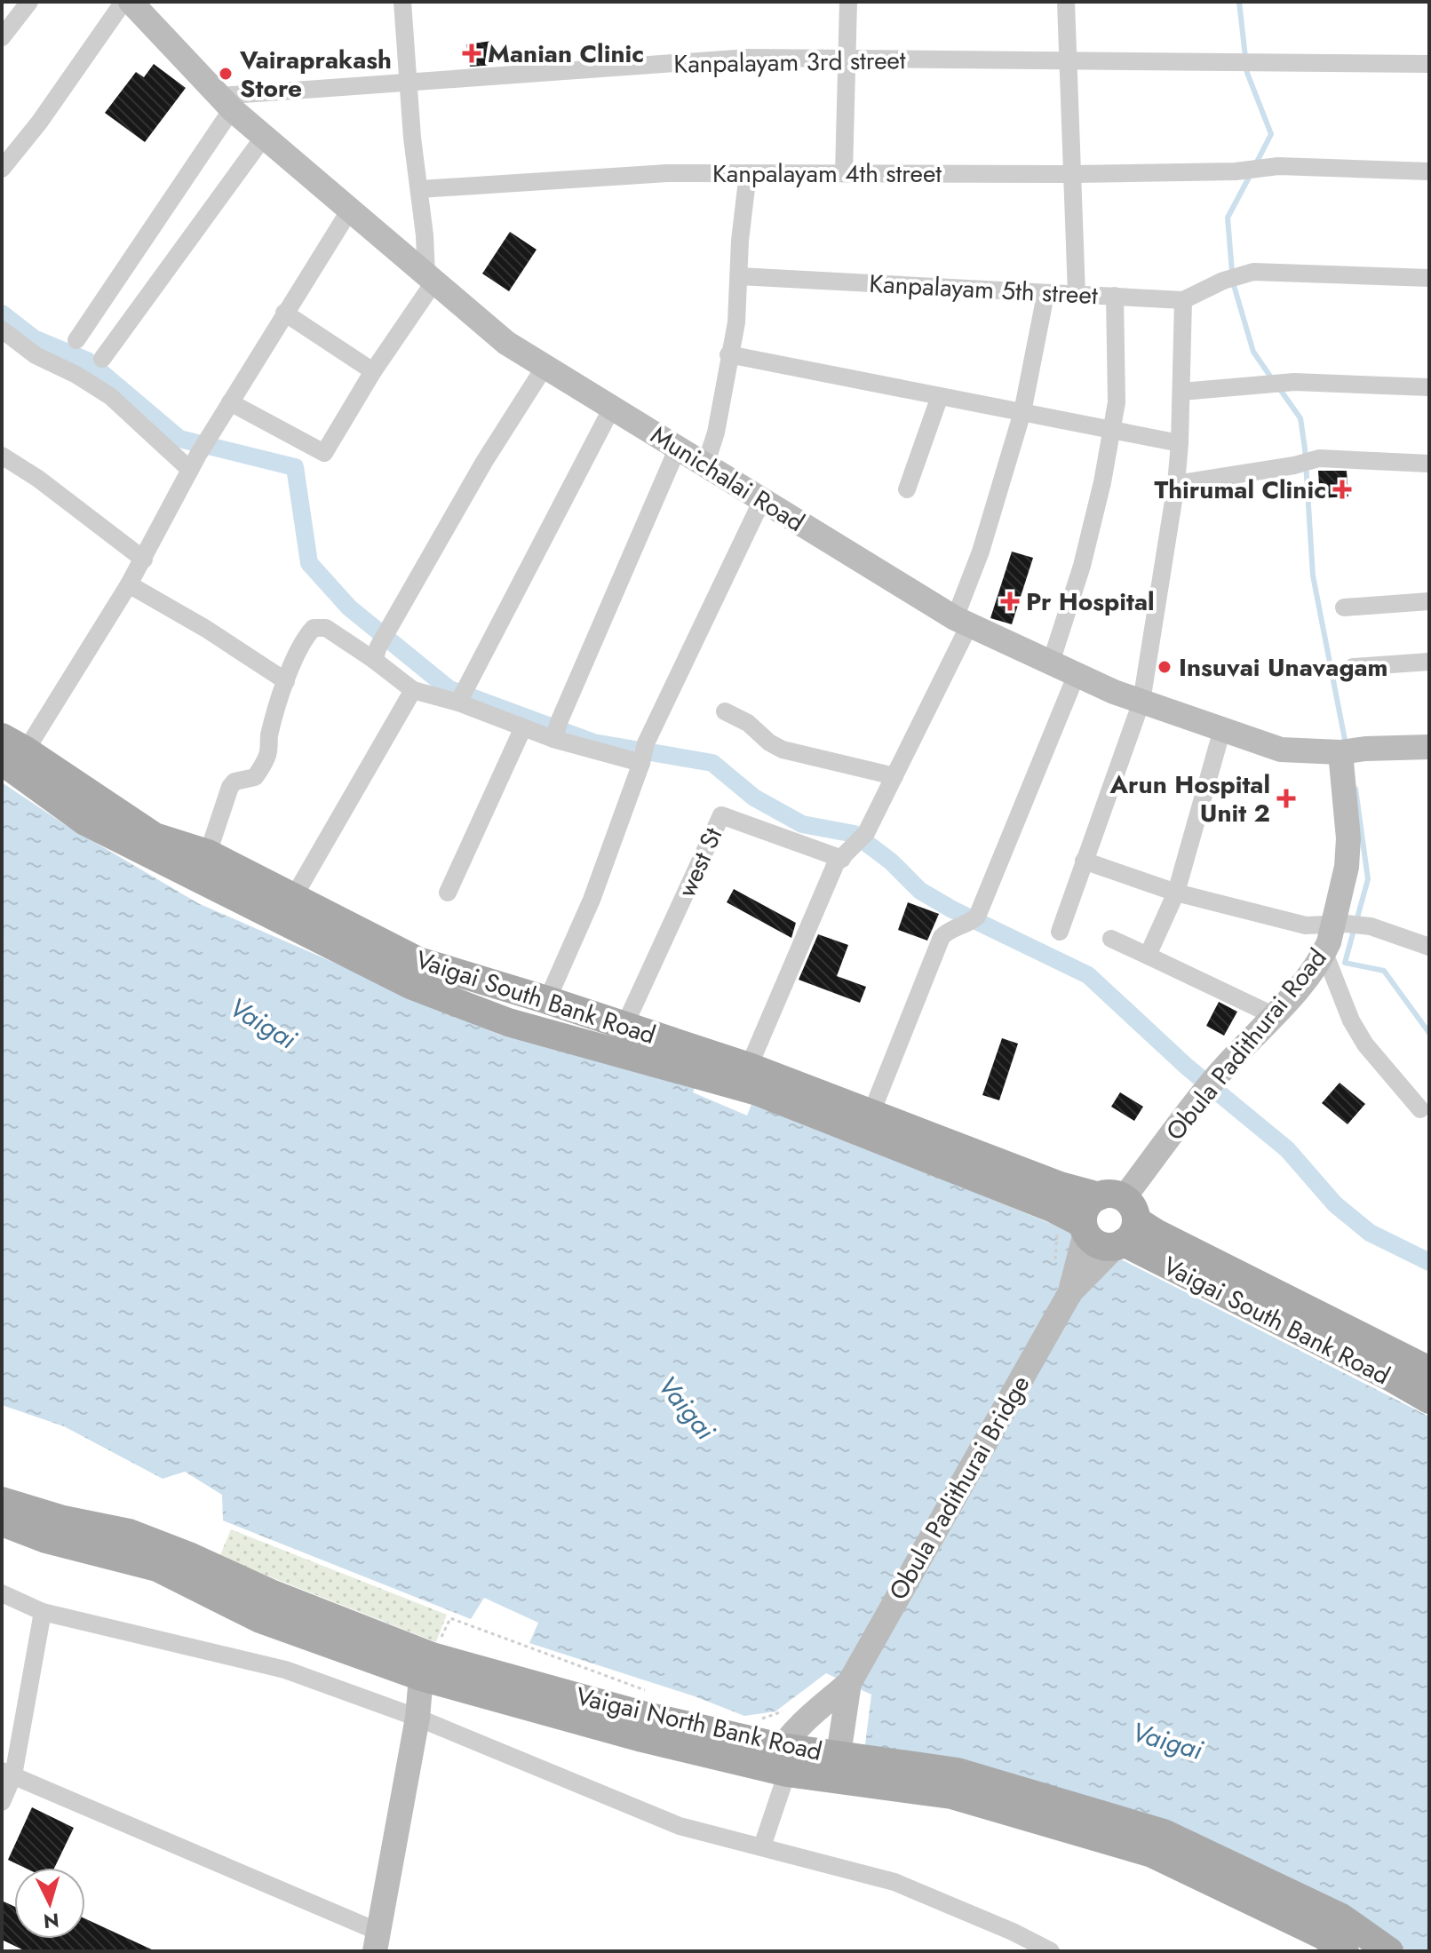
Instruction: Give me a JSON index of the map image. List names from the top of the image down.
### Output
{
  "streets": {
    "main road": [
      "Munichalai Road",
      "Vaigai South Bank Road",
      "Obula Padithurai Road",
      "Obula Padithurai Bridge",
      "Vaigai North Bank Road"
    ],
    "street": [
      "Kanpalayam 3rd street",
      "Kanpalayam 4th street",
      "Kanpalayam 5th street",
      "west St"
    ]
  },
  "crossings": [
    ["Kanpalayam 3rd street", "Munichalai Road"],
    ["Munichalai Road", "Obula Padithurai Road"],
    ["west St", "Vaigai South Bank Road"],
    ["Vaigai South Bank Road", "Obula Padithurai Road"],
    ["Vaigai South Bank Road", "Obula Padithurai Bridge"],
    ["Obula Padithurai Road", "Obula Padithurai Bridge"],
    ["Obula Padithurai Bridge", "Vaigai North Bank Road"]
  ],
  "water": ["Vaigai"],
  "places": {
    "health": [
      "Manian Clinic",
      "Thirumal Clinic",
      "Pr Hospital",
      "Arun Hospital Unit 2"
    ],
    "other": ["Vairaprakash Store", "Insuvai Unavagam"]
  },
  "north": "bottom"
}
